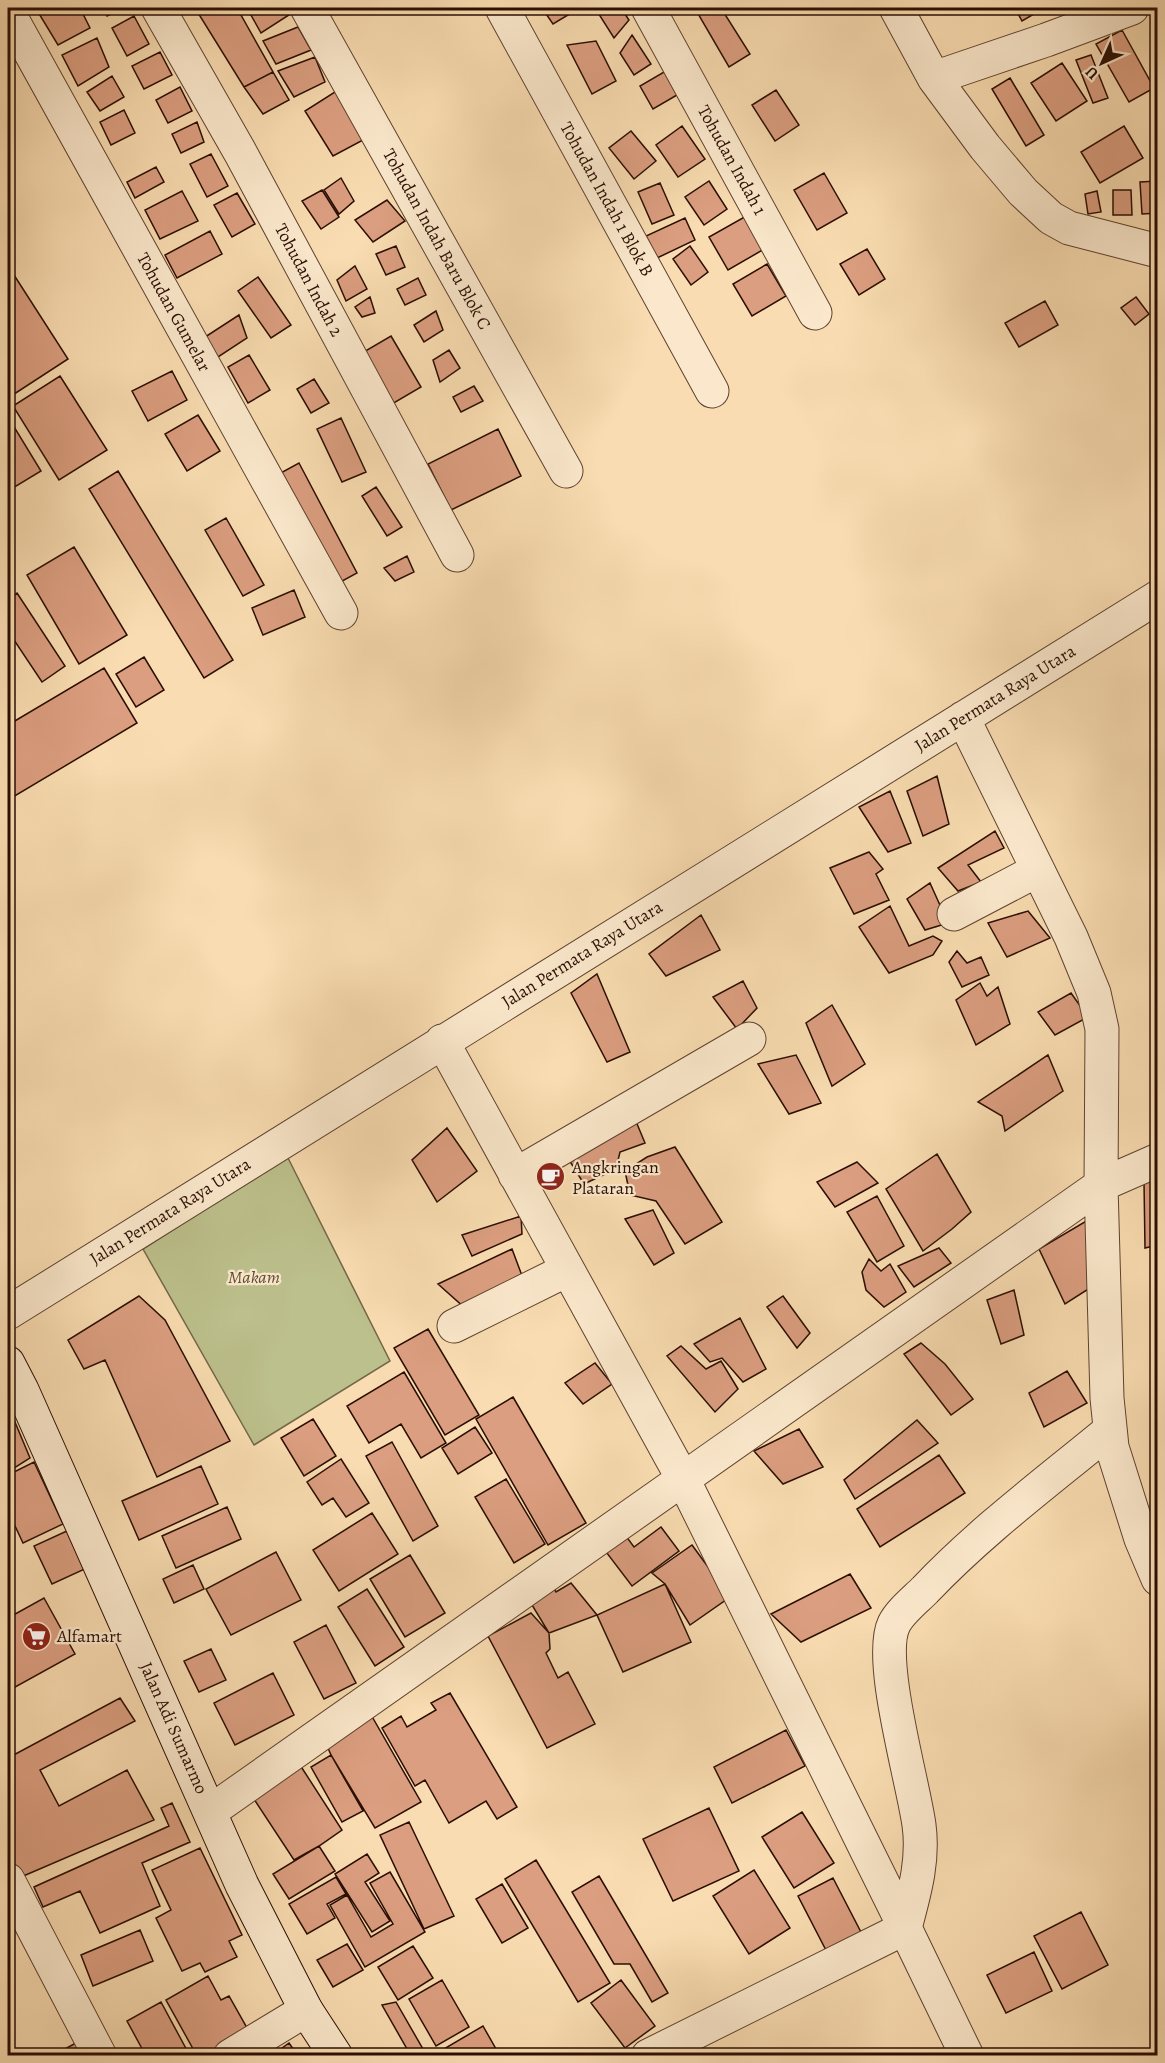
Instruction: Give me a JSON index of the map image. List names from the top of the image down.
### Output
{
  "streets": {
    "street": [
      "Tohudan Indah 1",
      "Tohudan Indah 1 Blok B",
      "Tohudan Indah Baru Blok C",
      "Tohudan Indah 2",
      "Tohudan Gumelar",
      "Jalan Permata Raya Utara",
      "Jalan Adi Sumarmo"
    ]
  },
  "parks": ["Makam"],
  "places": {
    "cafe": ["Angkringan Plataran"],
    "supermarket": ["Alfamart"]
  },
  "north": "bottom left"
}
